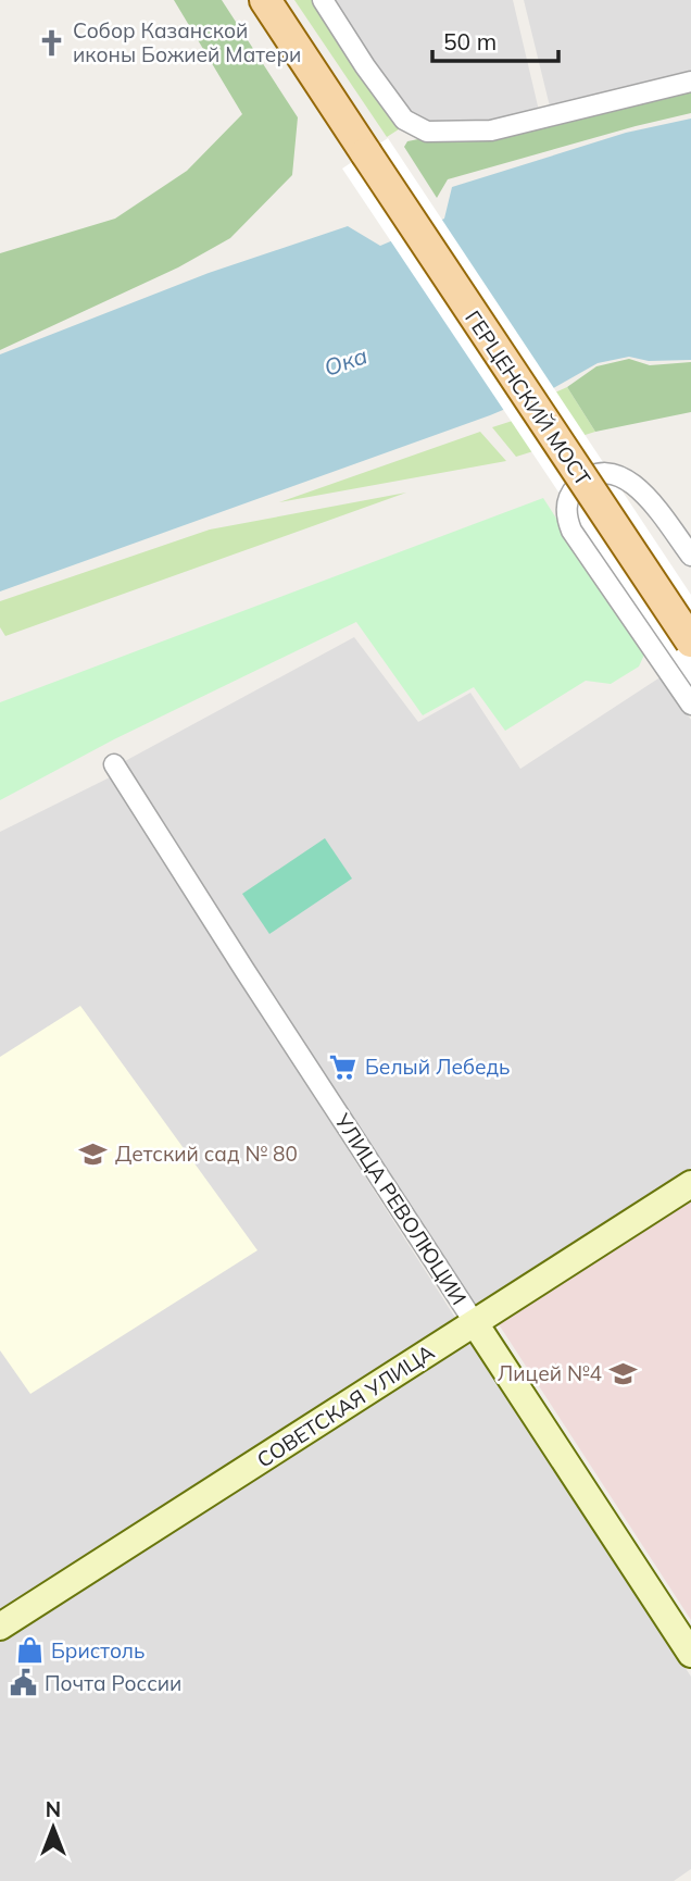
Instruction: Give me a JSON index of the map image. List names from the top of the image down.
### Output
{
  "streets": {
    "main road": ["ГЕРЦЕНСКИЙ МОСТ"],
    "street": ["УЛИЦА РЕВОЛЮЦИИ", "СОВЕТСКАЯ УЛИЦА"]
  },
  "crossings": [
    ["УЛИЦА РЕВОЛЮЦИИ", "СОВЕТСКАЯ УЛИЦА"]
  ],
  "water": ["Ока"],
  "places": {
    "church": ["Собор Казанской иконы Божией Матери"],
    "supermarket": ["Белый Лебедь"],
    "school or university": ["Детский сад № 80", "Лицей №4"],
    "shop": ["Бристоль"],
    "public building": ["Почта России"]
  },
  "scale_bar": "50 m",
  "north": "top"
}
